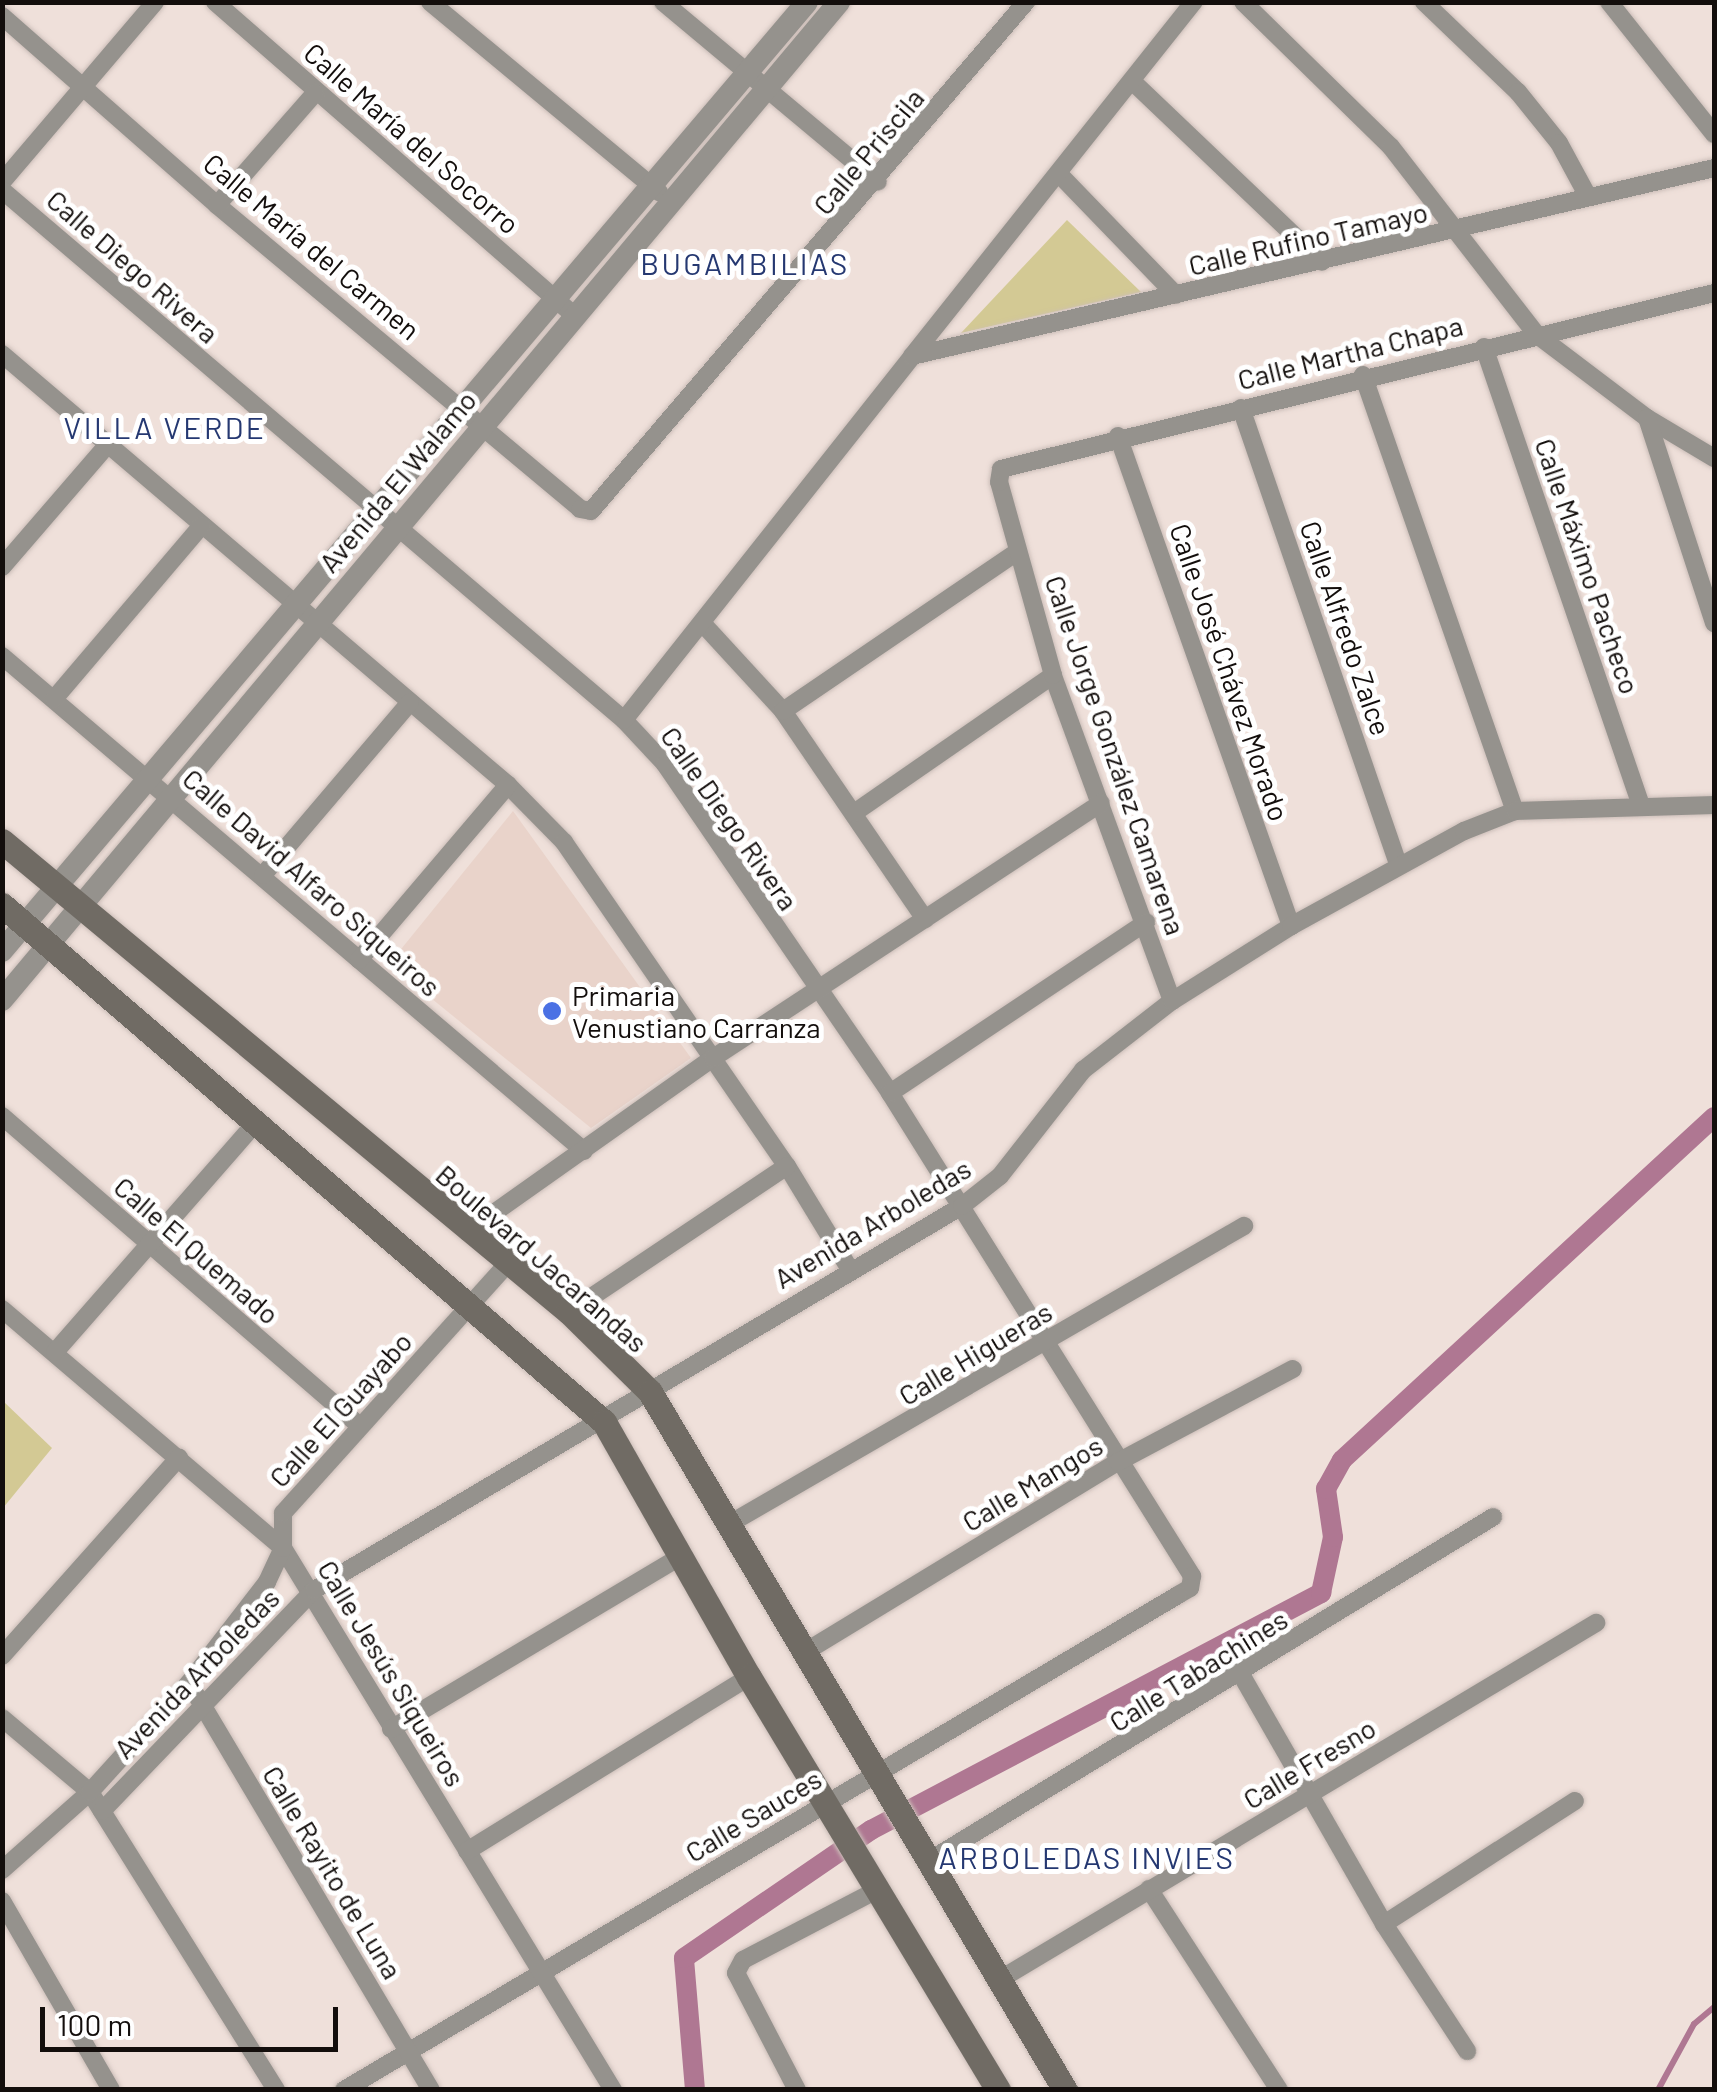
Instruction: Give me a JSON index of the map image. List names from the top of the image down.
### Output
{
  "streets": {
    "main road": ["Boulevard Jacarandas"],
    "street": [
      "Calle María del Socorro",
      "Calle Priscila",
      "Calle Rufino Tamayo",
      "Calle María del Carmen",
      "Calle Diego Rivera",
      "Calle Martha Chapa",
      "Avenida El Walamo",
      "Calle Máximo Pacheco",
      "Calle Alfredo Zalce",
      "Calle José Chávez Morado",
      "Calle Jorge González Camarena",
      "Calle David Alfaro Siqueiros",
      "Avenida Arboledas",
      "Calle El Quemado",
      "Calle Higueras",
      "Calle El Guayabo",
      "Calle Mangos",
      "Calle Tabachines",
      "Calle Jesús Siqueiros",
      "Calle Fresno",
      "Calle Sauces",
      "Calle Rayito de Luna"
    ]
  },
  "crossings": [
    ["Calle María del Socorro", "Avenida El Walamo"],
    ["Calle Priscila", "Calle María del Carmen"],
    ["Calle María del Carmen", "Avenida El Walamo"],
    ["Calle Diego Rivera", "Avenida El Walamo"],
    ["Calle Diego Rivera", "Avenida Arboledas"],
    ["Calle Diego Rivera", "Calle Higueras"],
    ["Calle Diego Rivera", "Calle Mangos"],
    ["Calle Diego Rivera", "Calle Sauces"],
    ["Calle Martha Chapa", "Calle Máximo Pacheco"],
    ["Calle Martha Chapa", "Calle Alfredo Zalce"],
    ["Calle Martha Chapa", "Calle José Chávez Morado"],
    ["Calle Martha Chapa", "Calle Jorge González Camarena"],
    ["Avenida El Walamo", "Calle David Alfaro Siqueiros"],
    ["Avenida El Walamo", "Boulevard Jacarandas"],
    ["Calle Máximo Pacheco", "Avenida Arboledas"],
    ["Calle Alfredo Zalce", "Avenida Arboledas"],
    ["Calle José Chávez Morado", "Avenida Arboledas"],
    ["Calle Jorge González Camarena", "Avenida Arboledas"],
    ["Avenida Arboledas", "Boulevard Jacarandas"],
    ["Avenida Arboledas", "Calle Jesús Siqueiros"],
    ["Avenida Arboledas", "Calle Rayito de Luna"],
    ["Calle El Quemado", "Calle El Guayabo"],
    ["Boulevard Jacarandas", "Calle Higueras"],
    ["Boulevard Jacarandas", "Calle El Guayabo"],
    ["Boulevard Jacarandas", "Calle Mangos"],
    ["Boulevard Jacarandas", "Calle Tabachines"],
    ["Boulevard Jacarandas", "Calle Fresno"],
    ["Boulevard Jacarandas", "Calle Sauces"],
    ["Calle El Guayabo", "Calle Jesús Siqueiros"],
    ["Calle El Guayabo", "Calle Rayito de Luna"],
    ["Calle Jesús Siqueiros", "Calle Sauces"],
    ["Calle Sauces", "Calle Rayito de Luna"]
  ],
  "districts": ["BUGAMBILIAS", "VILLA VERDE", "ARBOLEDAS INVIES"],
  "places": ["Primaria Venustiano Carranza"],
  "scale_bar": "100 m"
}
